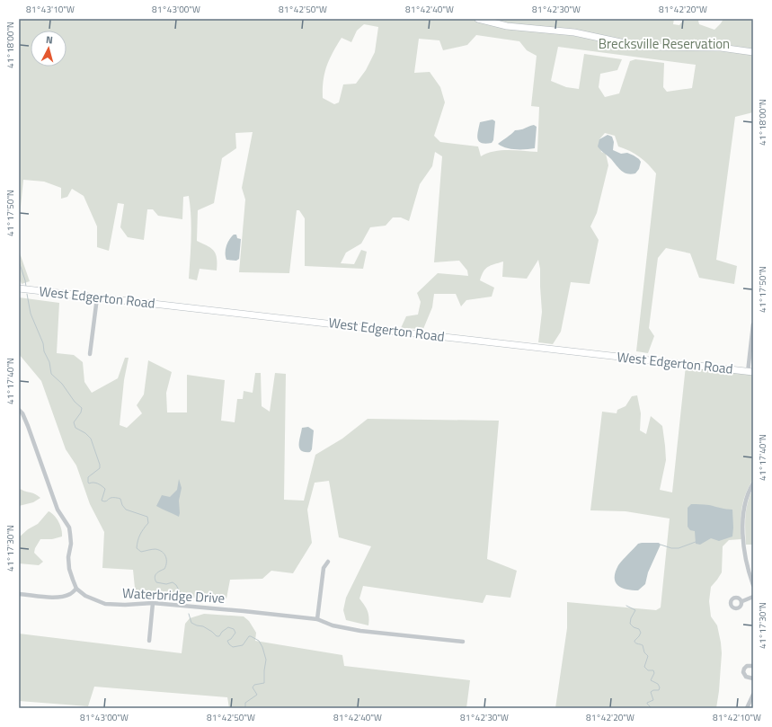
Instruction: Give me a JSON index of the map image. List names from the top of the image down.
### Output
{
  "streets": {
    "street": ["West Edgerton Road", "Waterbridge Drive"]
  },
  "parks": ["Brecksville Reservation"],
  "north": "top",
  "coordinates": [
    "81°43'10\"W",
    "81°43'00\"W",
    "81°42'50\"W",
    "81°42'40\"W",
    "81°42'30\"W",
    "81°42'20\"W",
    "41°18'00\"N",
    "41°17'50\"N",
    "41°17'40\"N",
    "41°17'30\"N",
    "81°42'10\"W"
  ]
}
